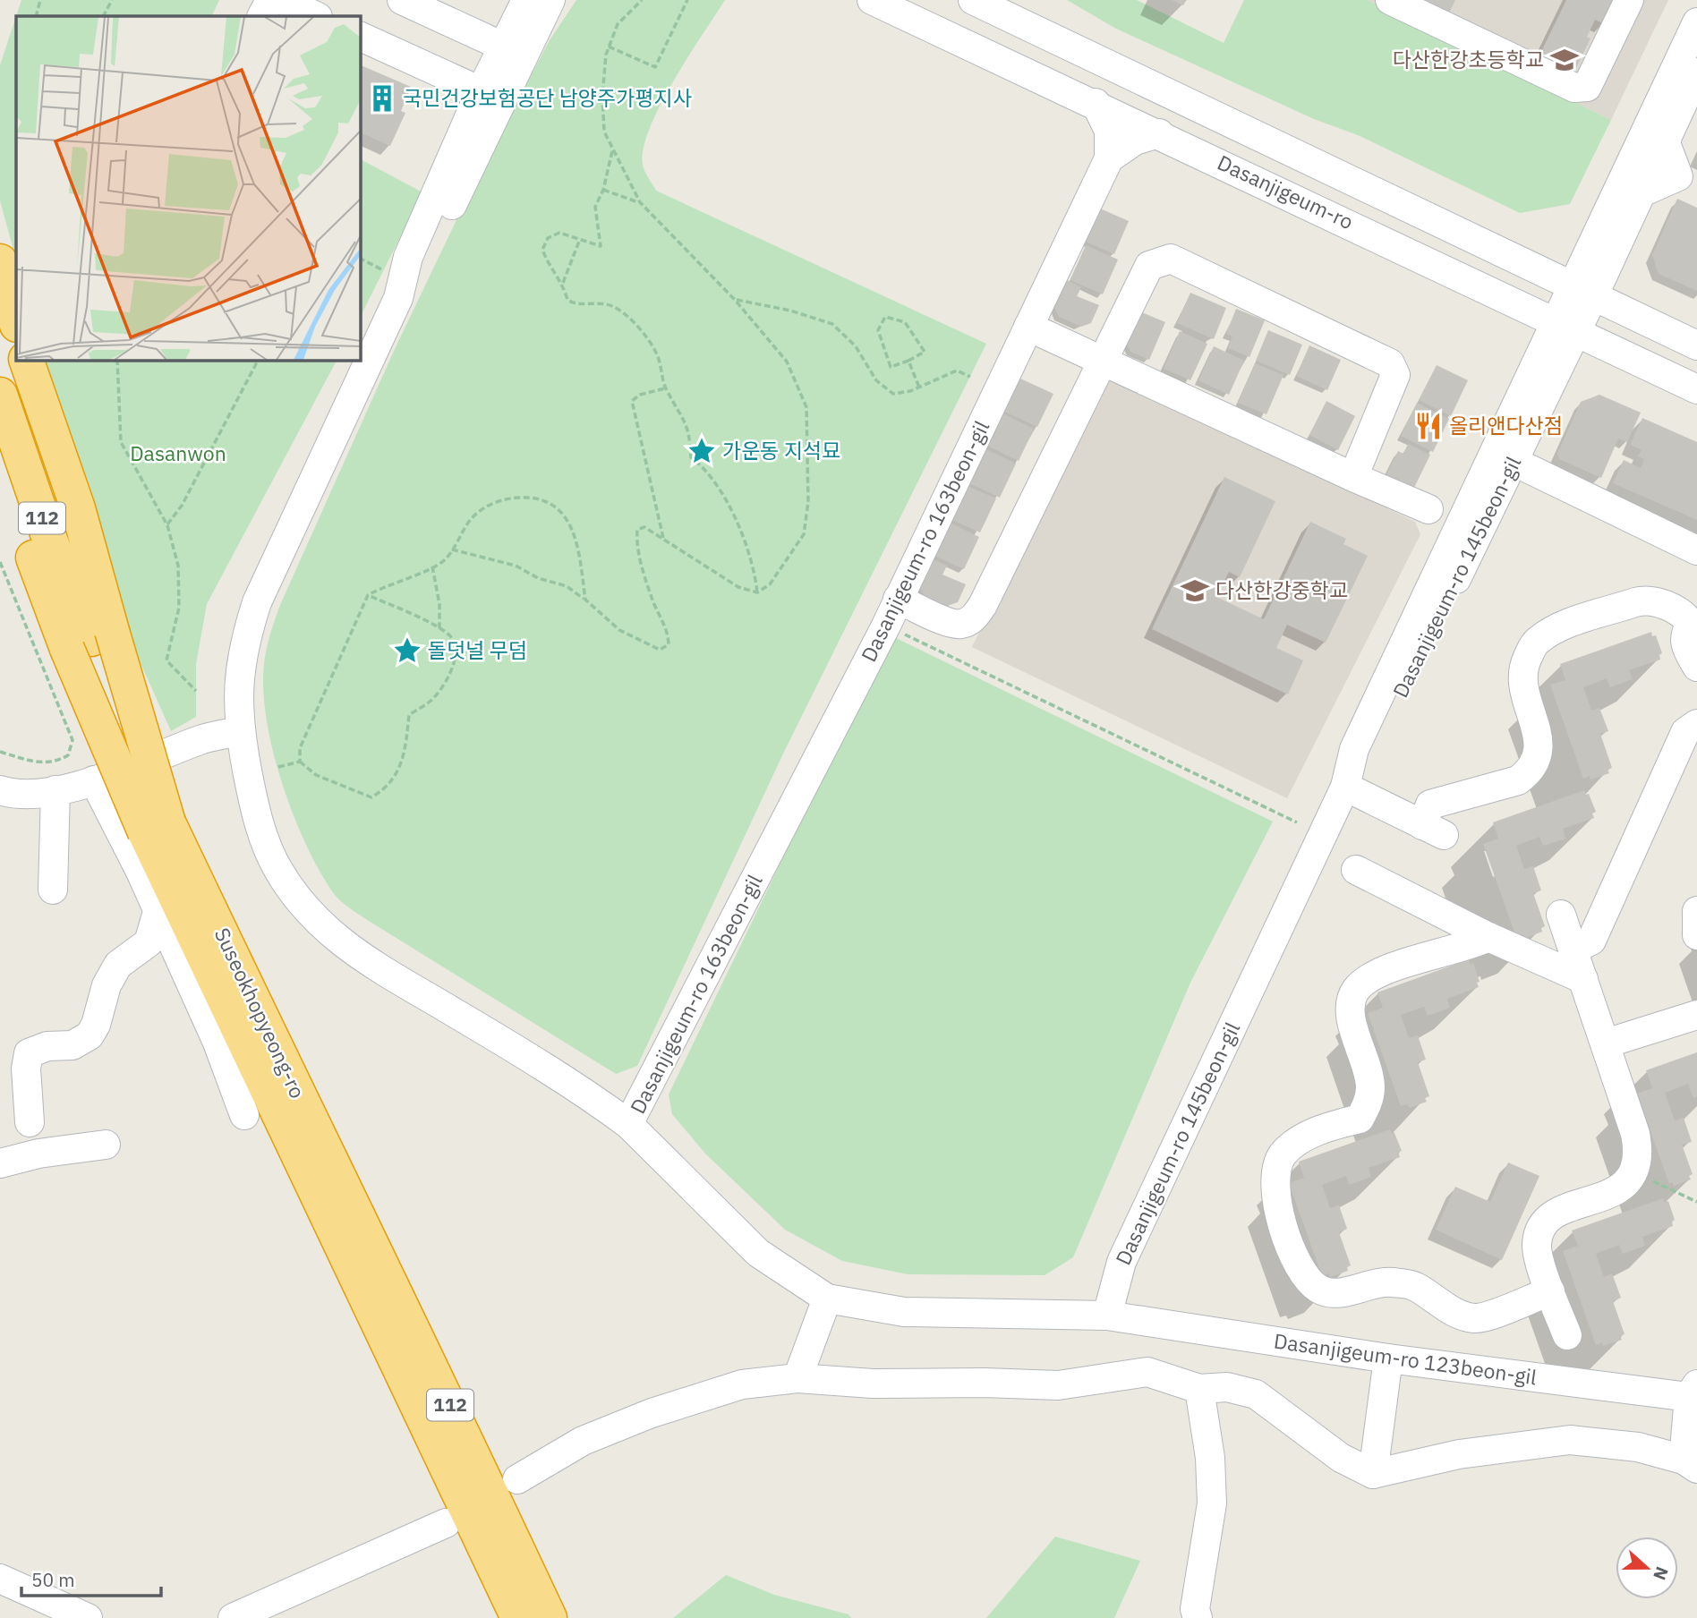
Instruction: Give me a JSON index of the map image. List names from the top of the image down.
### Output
{
  "streets": {
    "highway": ["112", "Suseokhopyeong-ro"],
    "street": [
      "Dasanjigeum-ro",
      "Dasanjigeum-ro 163beon-gil",
      "Dasanjigeum-ro 145beon-gil",
      "Dasanjigeum-ro 123beon-gil"
    ]
  },
  "crossings": [
    ["Dasanjigeum-ro", "Dasanjigeum-ro 145beon-gil"],
    ["Dasanjigeum-ro 145beon-gil", "Dasanjigeum-ro 123beon-gil"]
  ],
  "parks": ["Dasanwon"],
  "places": {
    "school or university": ["다산한강초등학교", "다산한강중학교"],
    "building": ["국민건강보험공단 남양주가평지사"],
    "restaurant": ["올리앤다산점"],
    "place": ["가운동 지석묘", "돌덧널 무덤"]
  },
  "scale_bar": "50 m",
  "north": "right"
}
